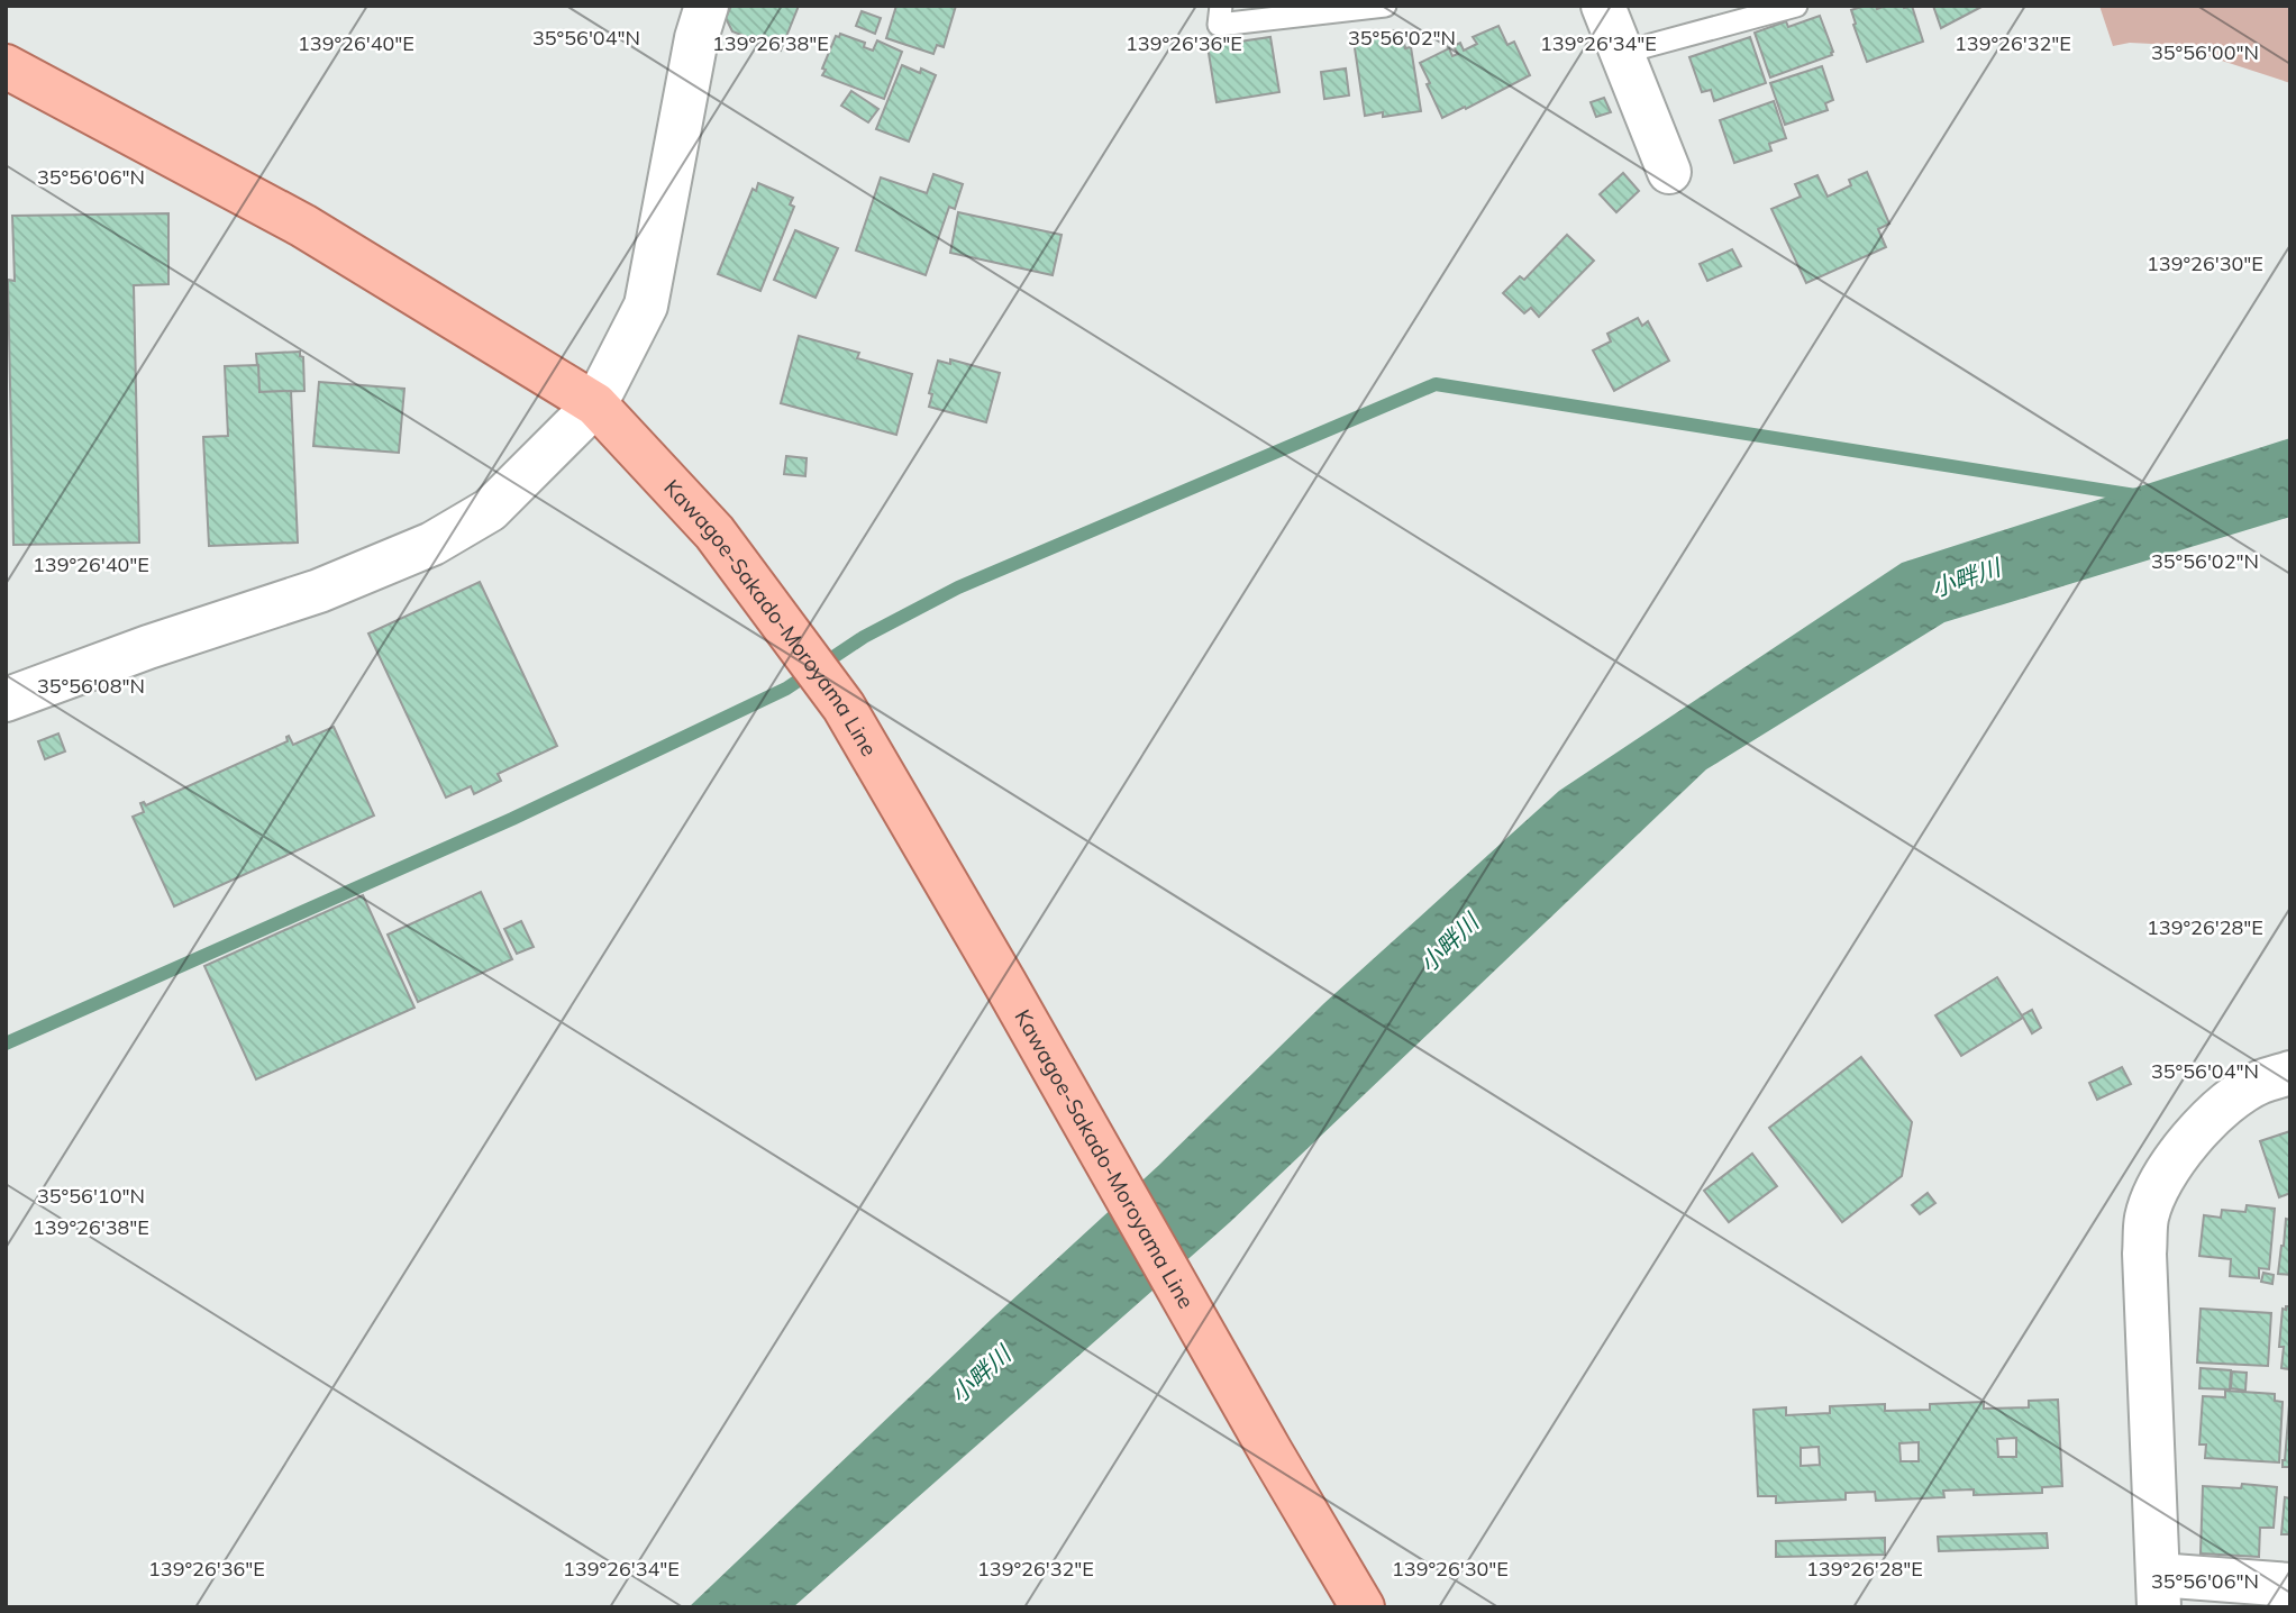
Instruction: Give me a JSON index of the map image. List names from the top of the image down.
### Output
{
  "streets": {
    "main road": ["Kawagoe-Sakado-Moroyama Line"]
  },
  "water": ["小畔川"],
  "coordinates": [
    "35°56'04\"N",
    "35°56'02\"N",
    "139°26'40\"E",
    "139°26'38\"E",
    "139°26'36\"E",
    "139°26'34\"E",
    "139°26'32\"E",
    "35°56'00\"N",
    "35°56'06\"N",
    "139°26'30\"E",
    "35°56'08\"N",
    "139°26'28\"E",
    "35°56'10\"N"
  ]
}
